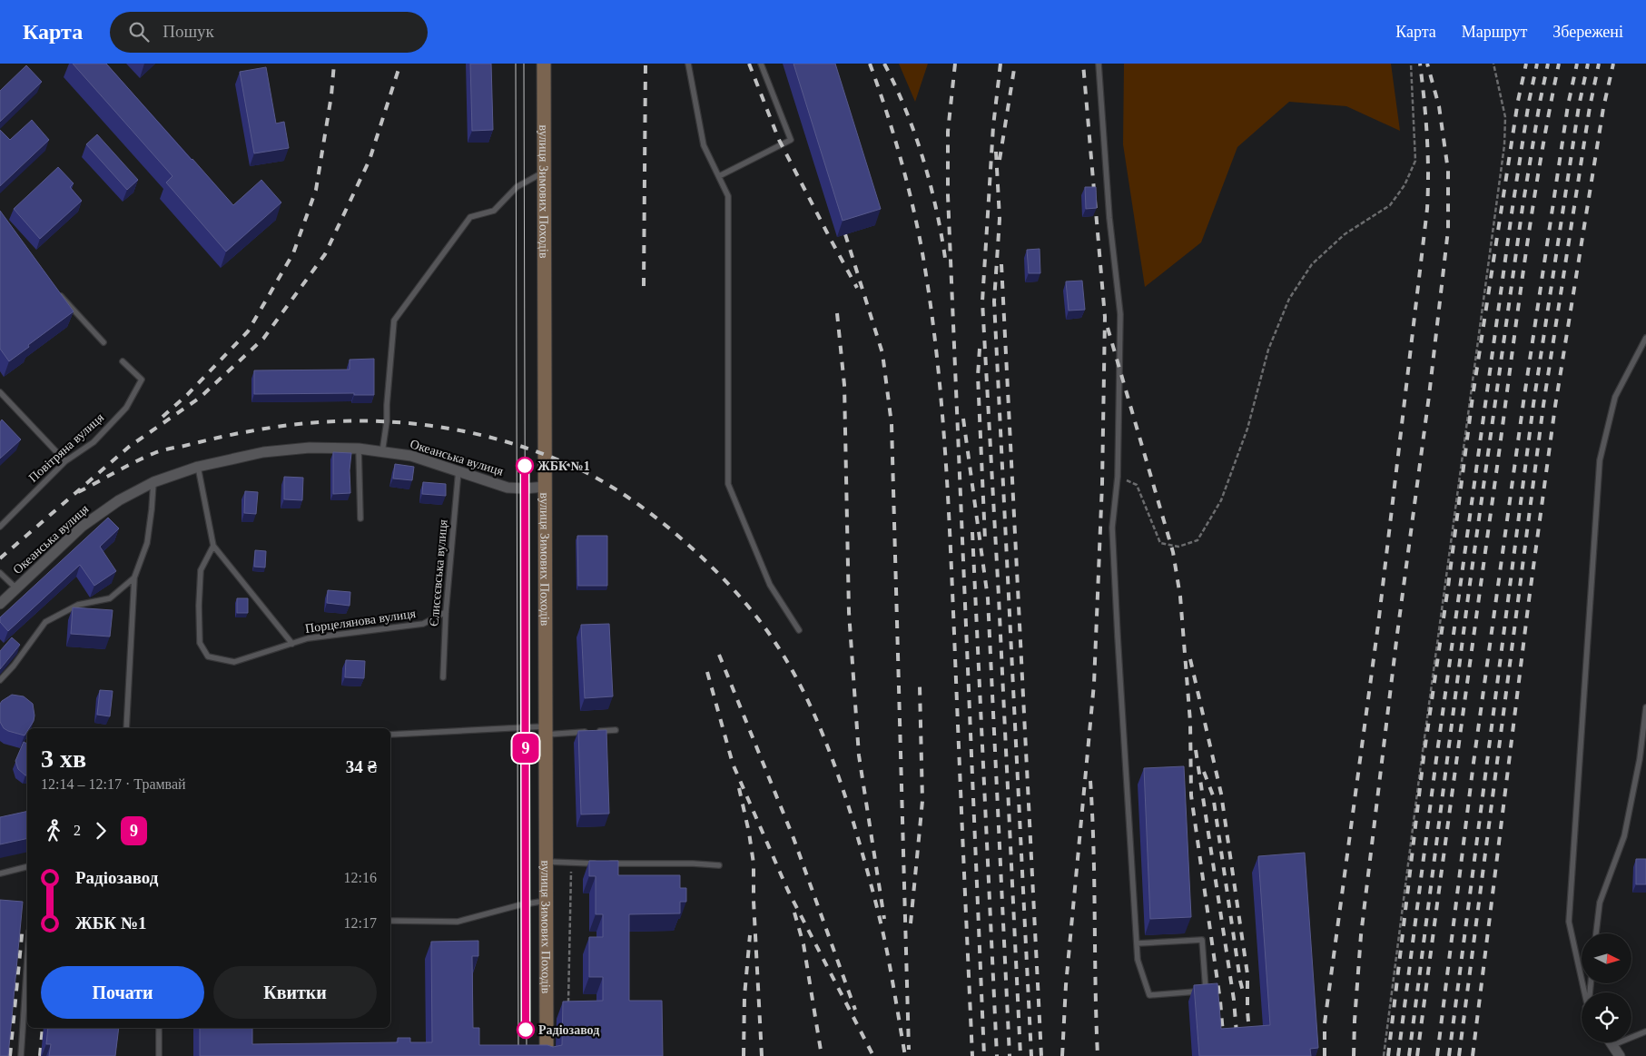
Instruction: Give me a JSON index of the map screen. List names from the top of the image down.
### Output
{
  "streets": {
    "main road": ["вулиця Зимових Походів"],
    "street": ["Океанська вулиця"],
    "lane": ["Повітряна вулиця", "Єлисєєвська вулиця", "Порцелянова вулиця"]
  },
  "crossings": [
    ["вулиця Зимових Походів", "Океанська вулиця"],
    ["Океанська вулиця", "Єлисєєвська вулиця"],
    ["Єлисєєвська вулиця", "Порцелянова вулиця"]
  ],
  "places": ["ЖБК №1", "Радіозавод"],
  "lines": ["tram line 9"],
  "north": "right",
  "page": {
    "header": "Карта",
    "search": "Пошук",
    "nav": ["Карта", "Маршрут", "Збережені"],
    "on_map": "9",
    "heading": ["3 хв", "12:14 – 12:17 · Трамвай", "34 ₴"],
    "legs": ["2", "9"],
    "list": [
      {
        "name": "Радіозавод",
        "value": "12:16"
      },
      {
        "name": "ЖБК №1",
        "value": "12:17"
      }
    ],
    "buttons": ["Почати", "Квитки"]
  }
}
